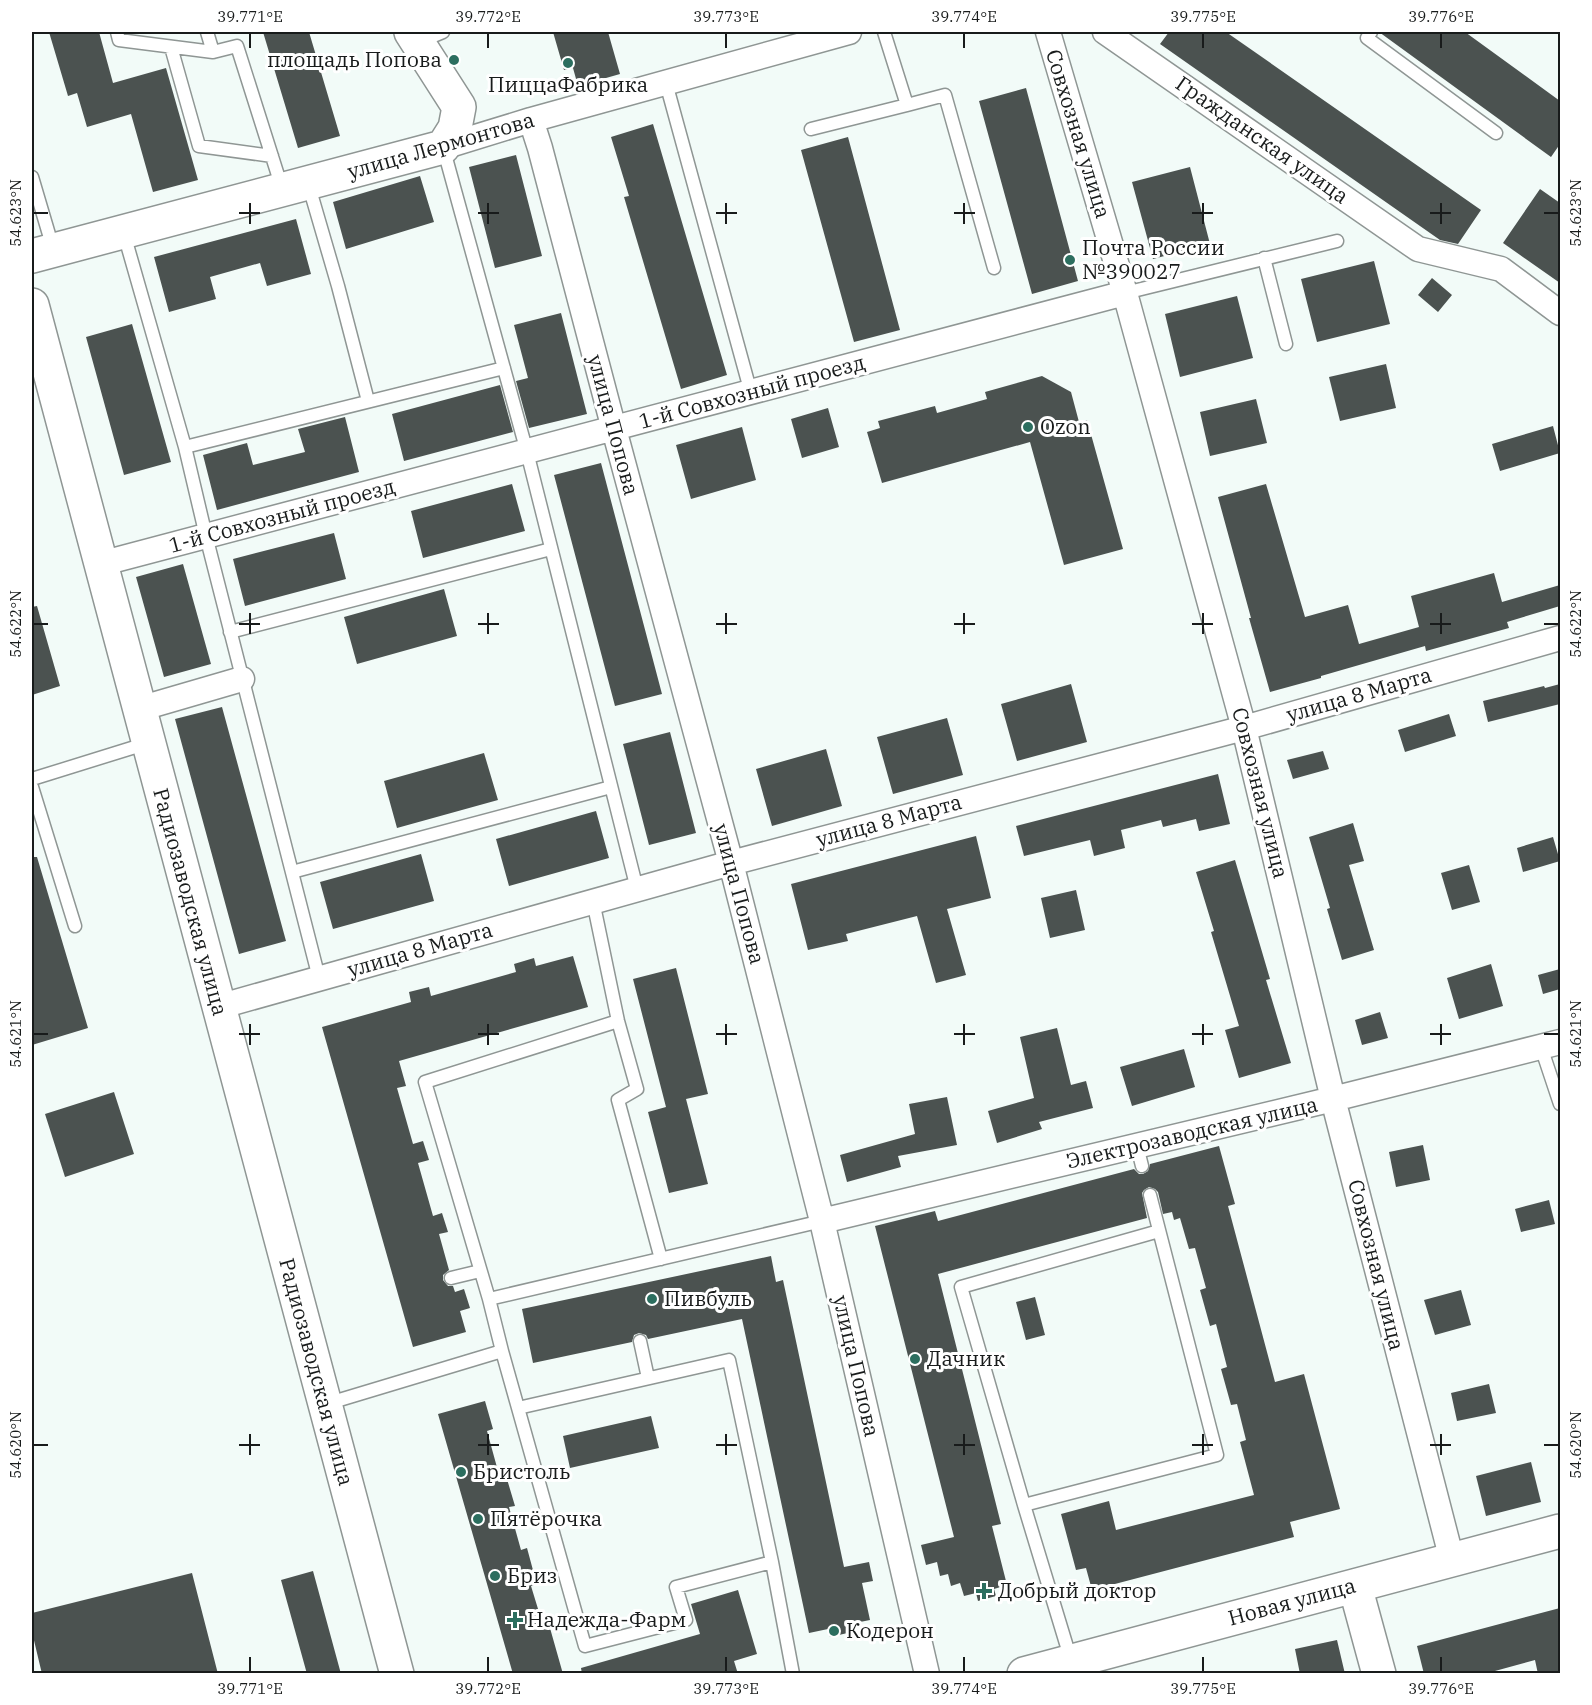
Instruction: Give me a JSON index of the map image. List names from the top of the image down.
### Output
{
  "streets": {
    "street": [
      "Совхозная улица",
      "Гражданская улица",
      "улица Лермонтова",
      "1-й Совхозный проезд",
      "улица Попова",
      "улица 8 Марта",
      "Радиозаводская улица",
      "Электрозаводская улица",
      "Новая улица"
    ]
  },
  "crossings": [
    ["Совхозная улица", "1-й Совхозный проезд"],
    ["Совхозная улица", "улица 8 Марта"],
    ["Совхозная улица", "Электрозаводская улица"],
    ["Совхозная улица", "Новая улица"],
    ["улица Лермонтова", "улица Попова"],
    ["1-й Совхозный проезд", "улица Попова"],
    ["1-й Совхозный проезд", "Радиозаводская улица"],
    ["улица Попова", "улица 8 Марта"],
    ["улица Попова", "Электрозаводская улица"],
    ["улица 8 Марта", "Радиозаводская улица"]
  ],
  "places": {
    "other": [
      "площадь Попова",
      "ПиццаФабрика",
      "Почта России №390027",
      "Ozon",
      "Пивбуль",
      "Дачник",
      "Бристоль",
      "Пятёрочка",
      "Бриз",
      "Кодерон"
    ],
    "health": ["Добрый доктор", "Надежда-Фарм"]
  },
  "coordinates": [
    "39.771°E",
    "39.772°E",
    "39.773°E",
    "39.774°E",
    "39.775°E",
    "39.776°E",
    "54.623°N",
    "54.622°N",
    "54.621°N",
    "54.620°N"
  ]
}
